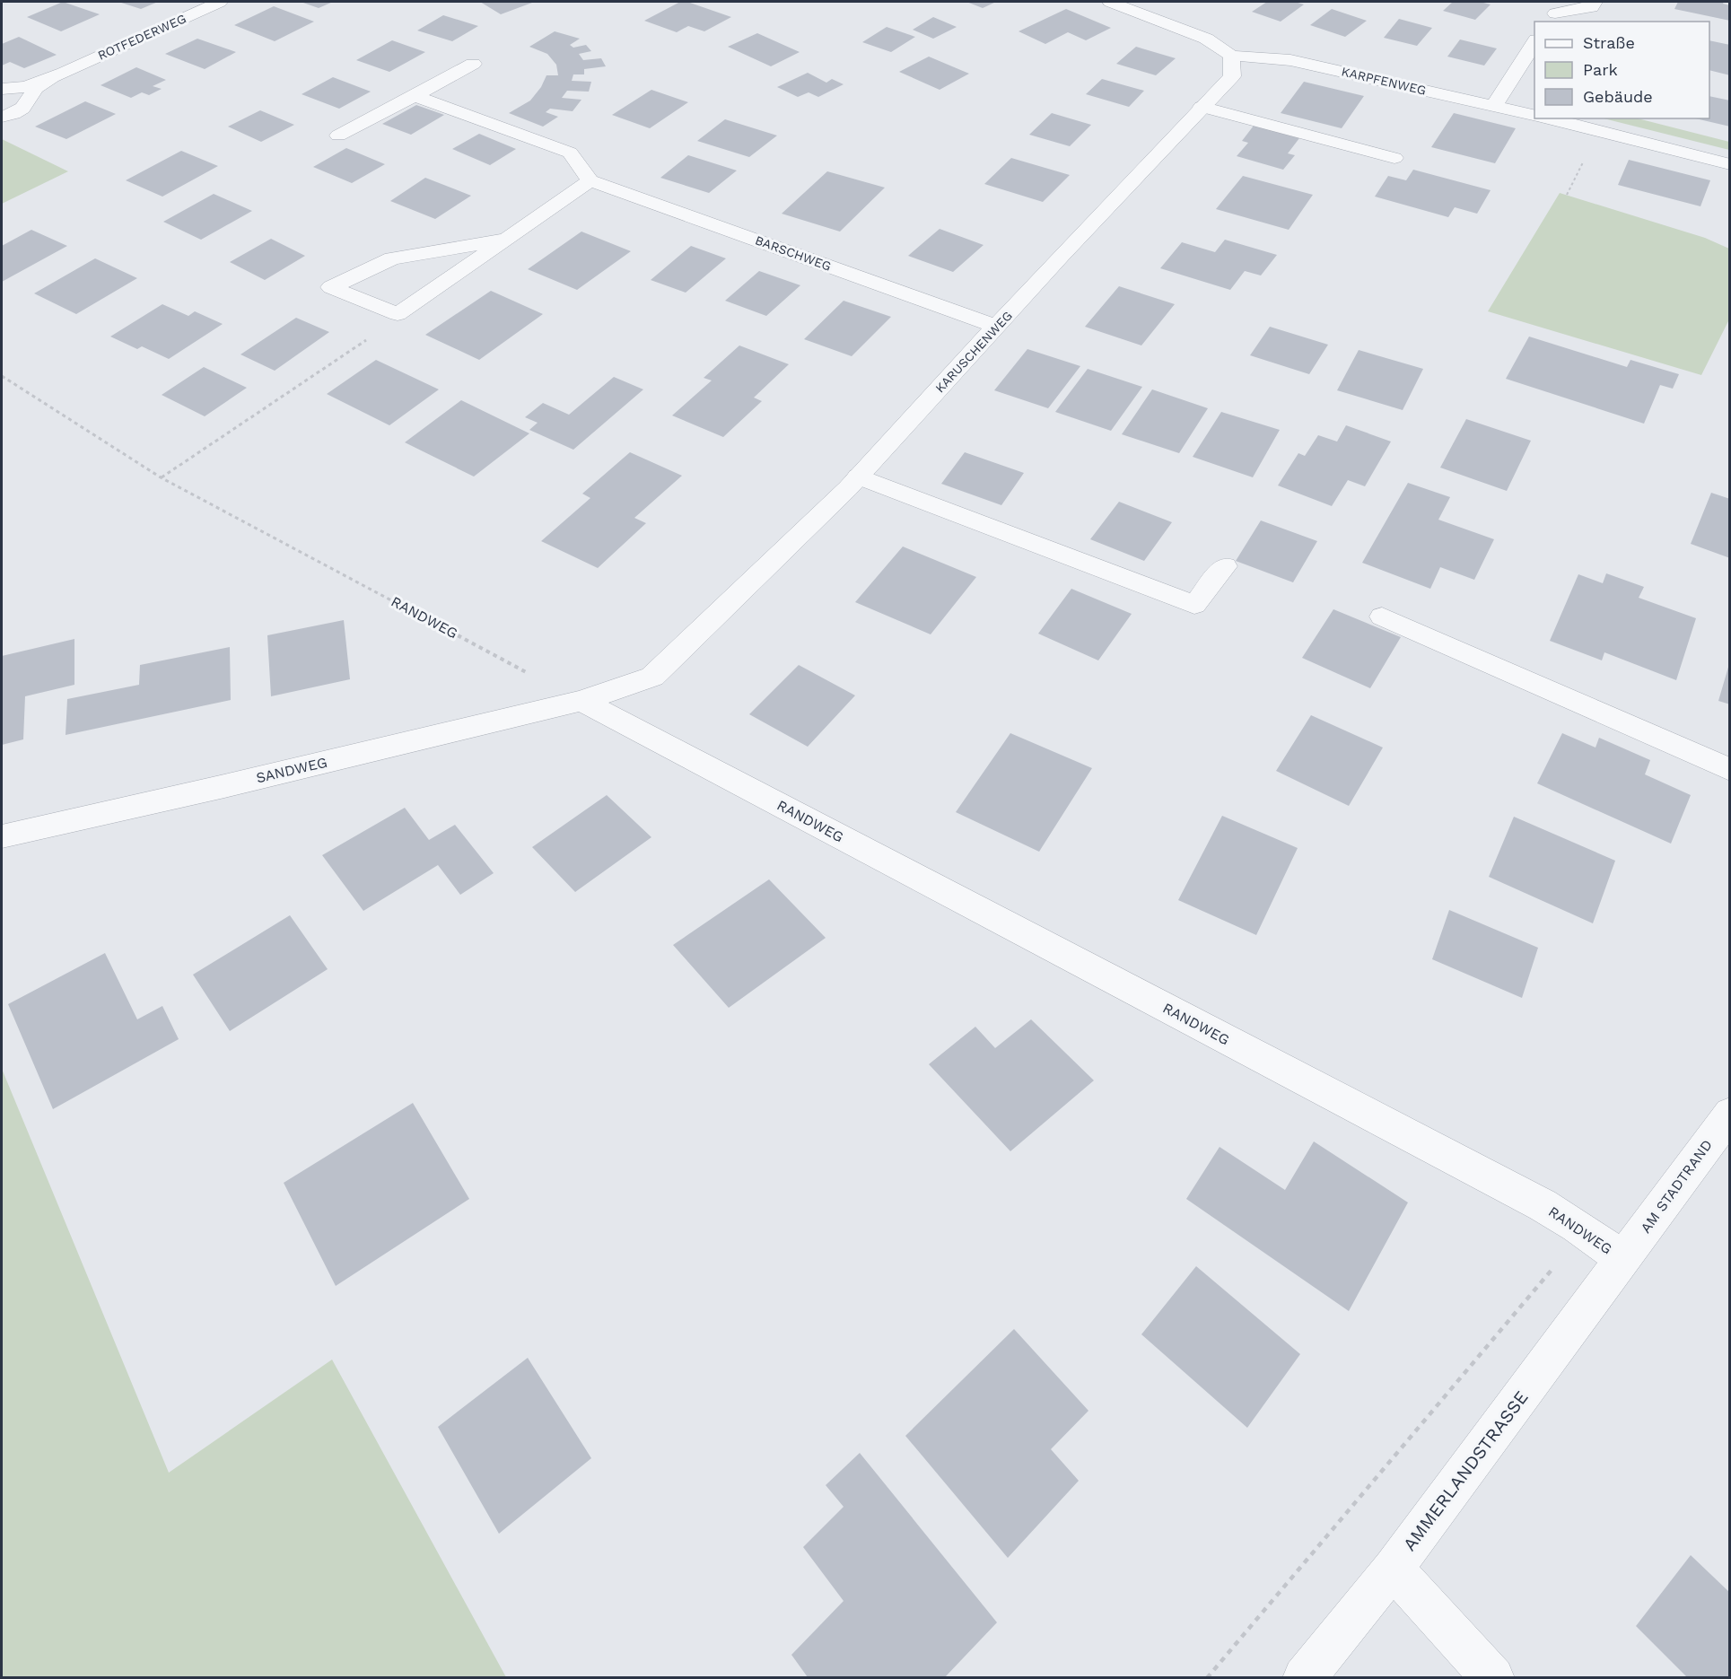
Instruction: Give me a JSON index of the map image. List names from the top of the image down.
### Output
{
  "streets": {
    "street": [
      "ROTFEDERWEG",
      "KARPFENWEG",
      "BARSCHWEG",
      "KARUSCHENWEG",
      "RANDWEG",
      "SANDWEG",
      "AM STADTRAND",
      "AMMERLANDSTRASSE"
    ]
  },
  "crossings": [
    ["KARPFENWEG", "KARUSCHENWEG"],
    ["BARSCHWEG", "KARUSCHENWEG"],
    ["KARUSCHENWEG", "RANDWEG"],
    ["KARUSCHENWEG", "SANDWEG"],
    ["RANDWEG", "SANDWEG"],
    ["RANDWEG", "AM STADTRAND"],
    ["RANDWEG", "AMMERLANDSTRASSE"],
    ["AM STADTRAND", "AMMERLANDSTRASSE"]
  ],
  "legend": ["Straße", "Park", "Gebäude"]
}
